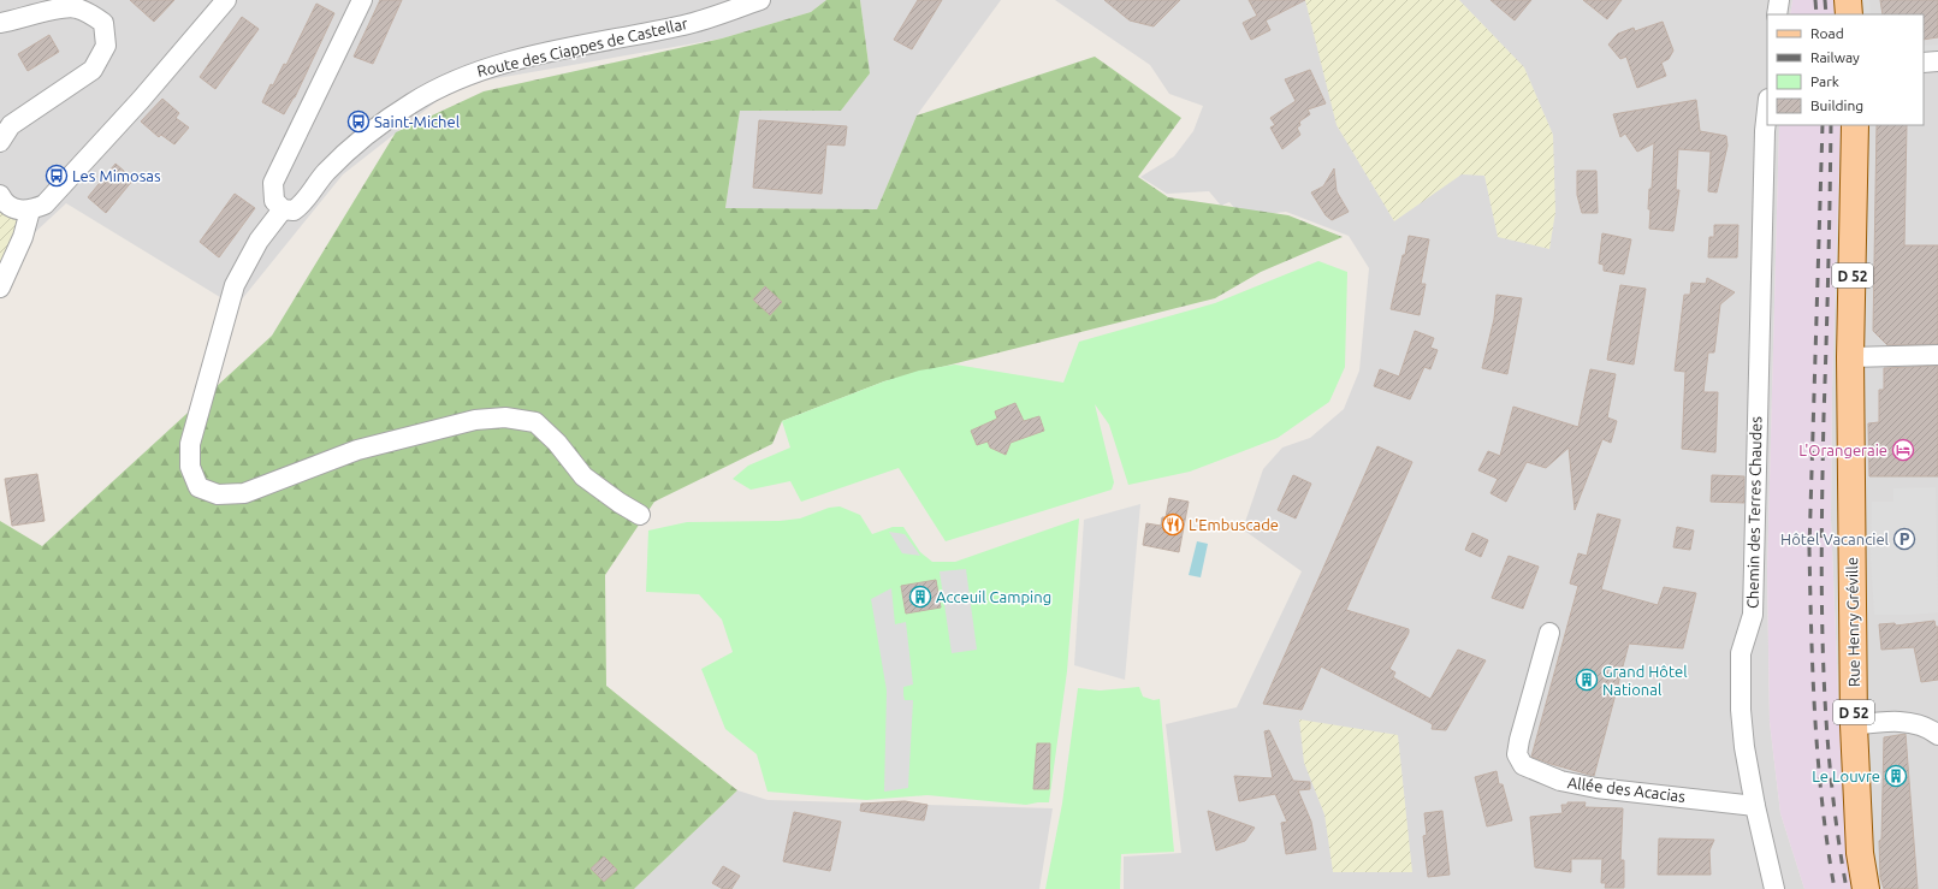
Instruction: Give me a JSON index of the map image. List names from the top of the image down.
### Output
{
  "streets": {
    "main road": ["D 52", "Rue Henry Gréville"],
    "street": ["Route des Ciappes de Castellar", "Chemin des Terres Chaudes", "Allée des Acacias"]
  },
  "crossings": [
    ["Chemin des Terres Chaudes", "Allée des Acacias"]
  ],
  "places": {
    "bus stop": ["Saint-Michel", "Les Mimosas"],
    "hotel": ["L'Orangeraie"],
    "restaurant": ["L'Embuscade"],
    "parking": ["Hôtel Vacanciel"],
    "building": ["Acceuil Camping", "Grand Hôtel National", "Le Louvre"]
  },
  "legend": [
    "Road",
    "Railway",
    "Park",
    "Building"
  ]
}
